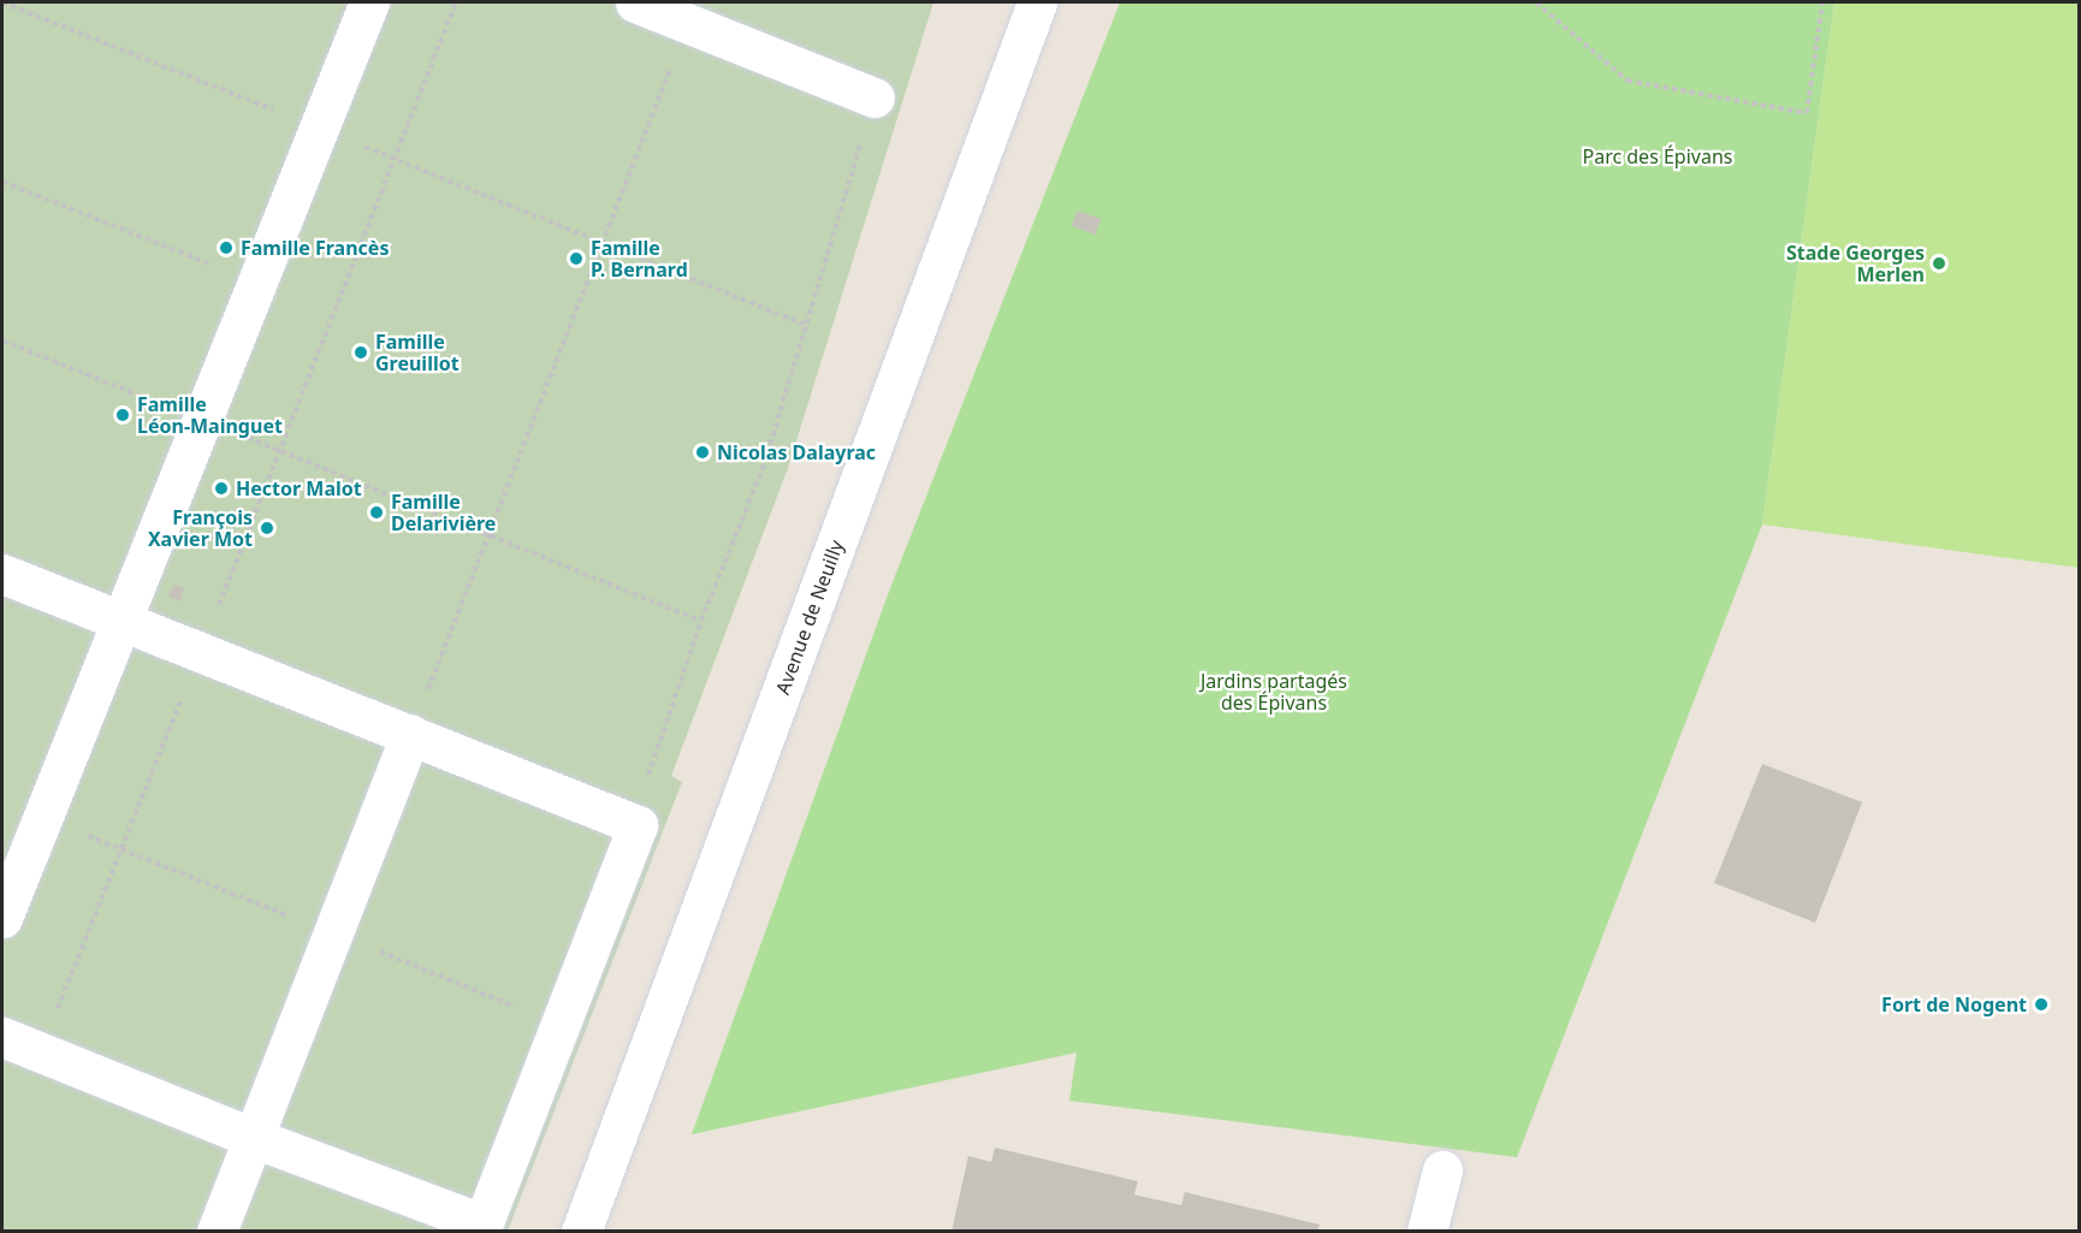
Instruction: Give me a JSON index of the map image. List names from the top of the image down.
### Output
{
  "streets": {
    "street": ["Avenue de Neuilly"]
  },
  "parks": ["Parc des Épivans", "Jardins partagés des Épivans"],
  "places": [
    "Famille Francès",
    "Famille P. Bernard",
    "Stade Georges Merlen",
    "Famille Greuillot",
    "Famille Léon-Mainguet",
    "Nicolas Dalayrac",
    "Hector Malot",
    "Famille Delarivière",
    "François Xavier Mot",
    "Fort de Nogent"
  ]
}
